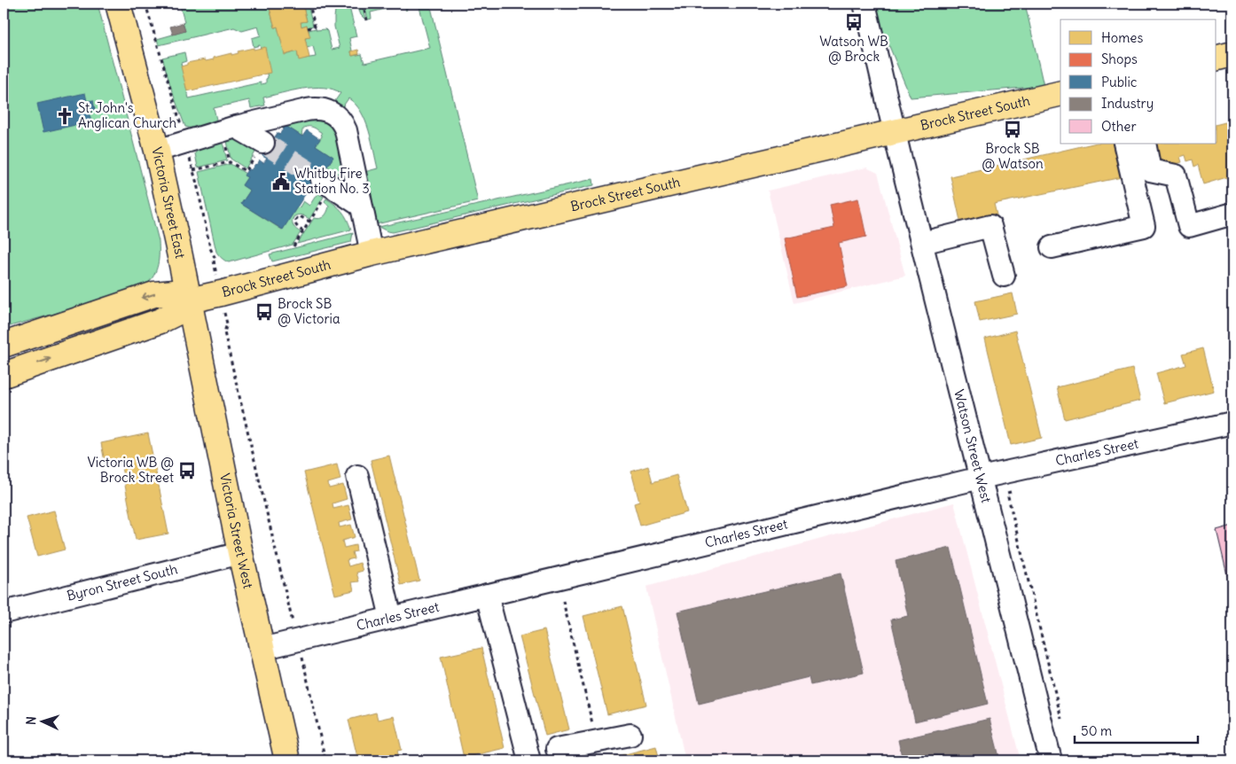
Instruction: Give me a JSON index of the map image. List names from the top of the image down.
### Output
{
  "streets": {
    "main road": ["Brock Street South", "Victoria Street East", "Victoria Street West"],
    "street": ["Watson Street West", "Charles Street", "Byron Street South"]
  },
  "crossings": [
    ["Brock Street South", "Victoria Street East"],
    ["Brock Street South", "Watson Street West"],
    ["Brock Street South", "Victoria Street West"],
    ["Victoria Street East", "Victoria Street West"],
    ["Watson Street West", "Charles Street"],
    ["Charles Street", "Victoria Street West"],
    ["Victoria Street West", "Byron Street South"]
  ],
  "places": {
    "bus stop": [
      "Watson WB @ Brock",
      "Brock SB @ Watson",
      "Brock SB @ Victoria",
      "Victoria WB @ Brock Street"
    ],
    "church": ["St. John's Anglican Church"],
    "public building": ["Whitby Fire Station No. 3"]
  },
  "legend": [
    "Homes",
    "Shops",
    "Public",
    "Industry",
    "Other"
  ],
  "scale_bar": "50 m",
  "north": "left"
}
